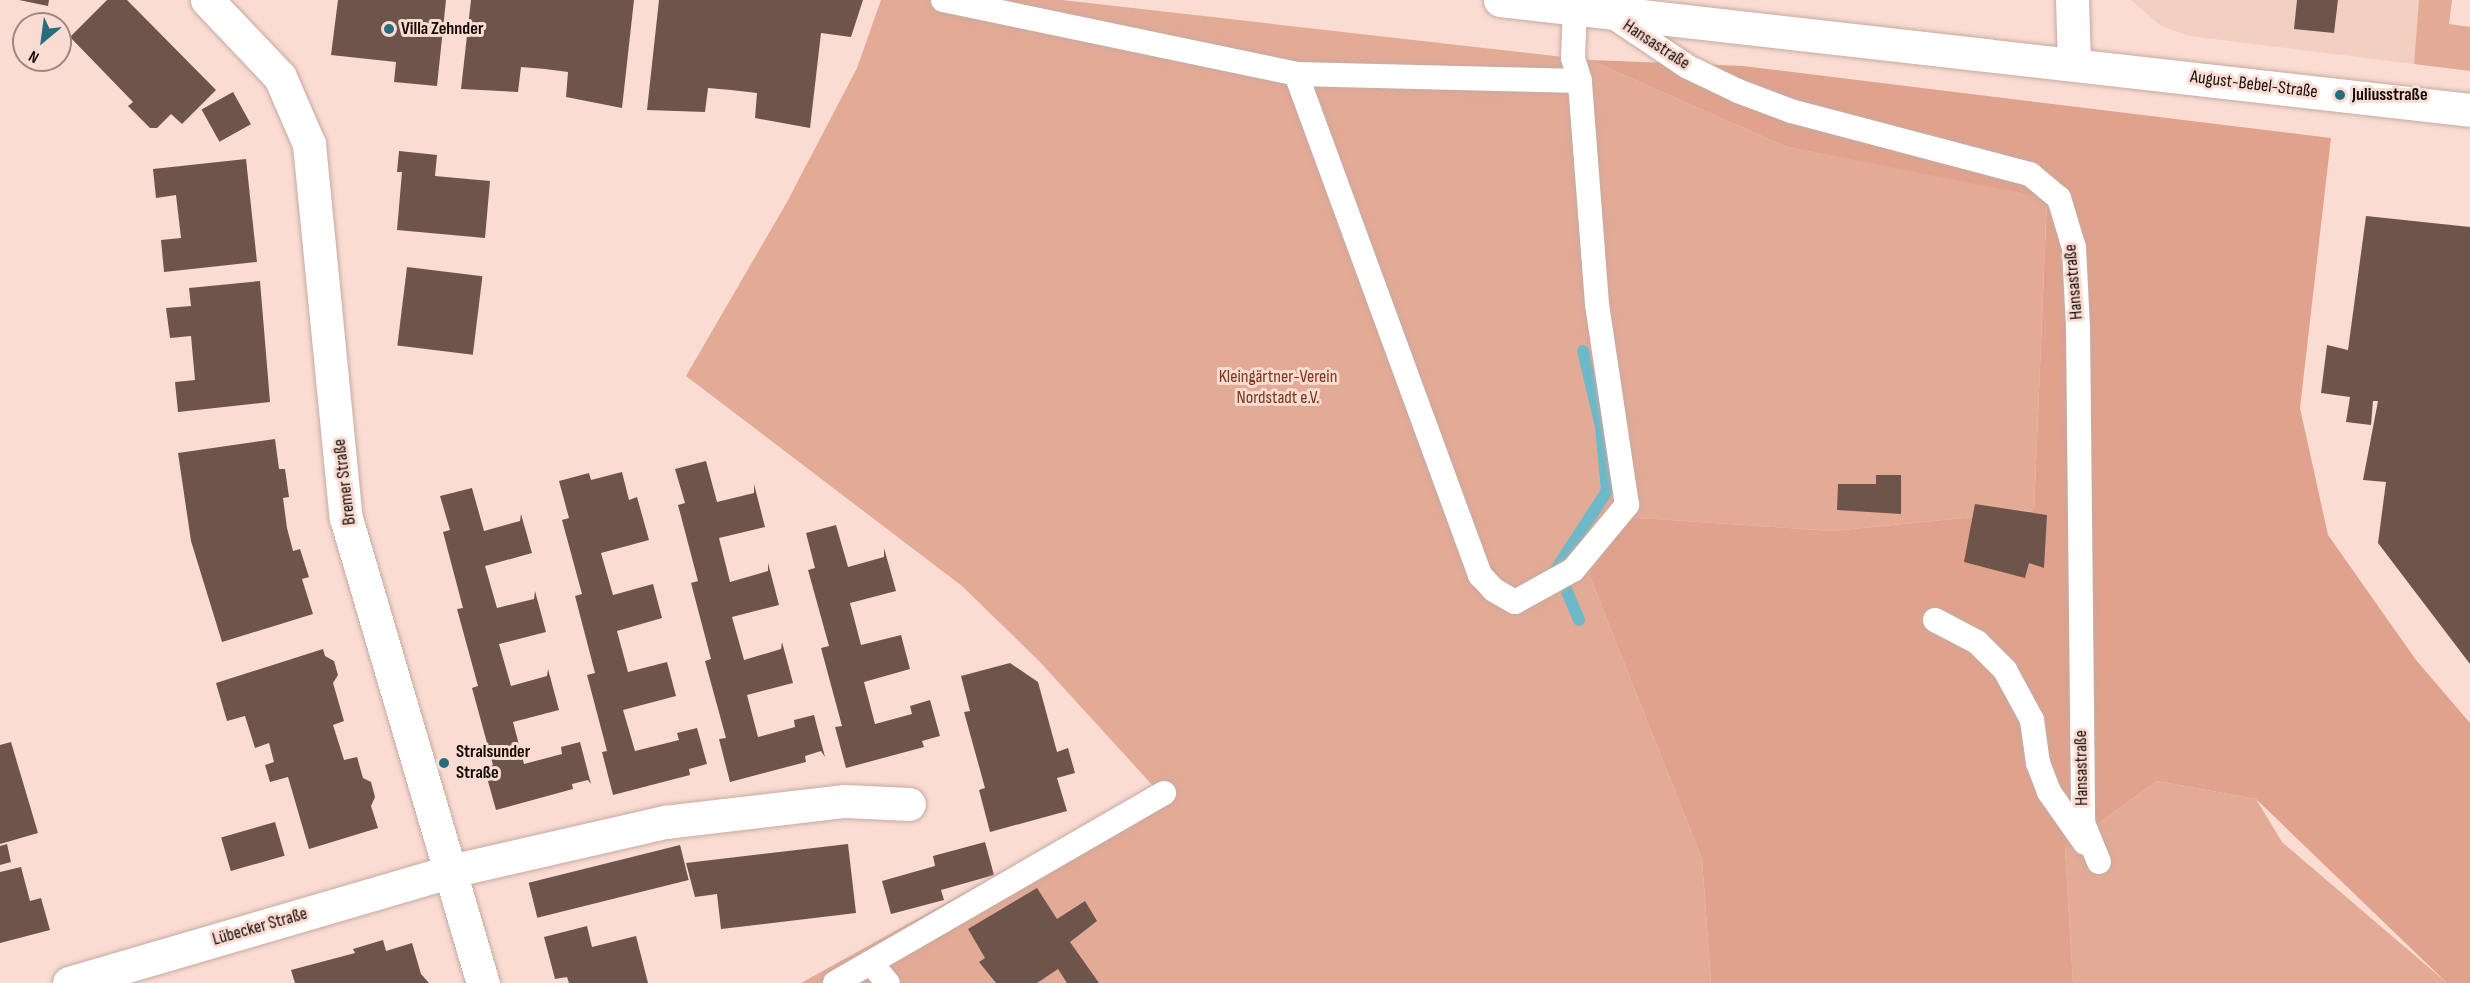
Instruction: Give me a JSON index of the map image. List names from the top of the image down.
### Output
{
  "streets": {
    "street": [
      "Hansastraße",
      "August-Bebel-Straße",
      "Bremer Straße",
      "Lübecker Straße"
    ]
  },
  "crossings": [
    ["Hansastraße", "August-Bebel-Straße"],
    ["Bremer Straße", "Lübecker Straße"]
  ],
  "parks": ["Kleingärtner-Verein Nordstadt e.V."],
  "places": ["Villa Zehnder", "Juliusstraße", "Stralsunder Straße"],
  "north": "bottom left"
}
